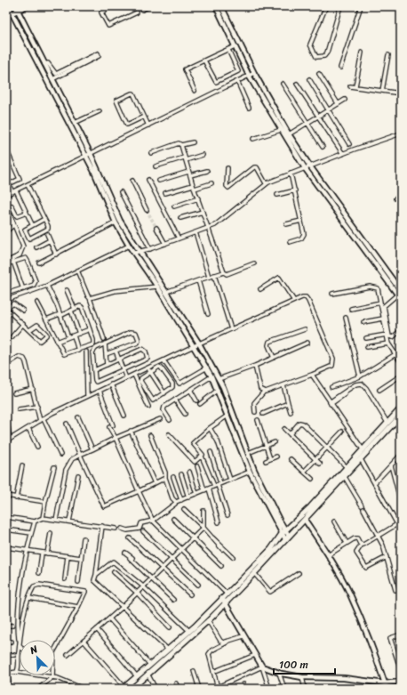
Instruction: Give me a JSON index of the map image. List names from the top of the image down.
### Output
{
  "scale_bar": "100 m",
  "north": "top left"
}
